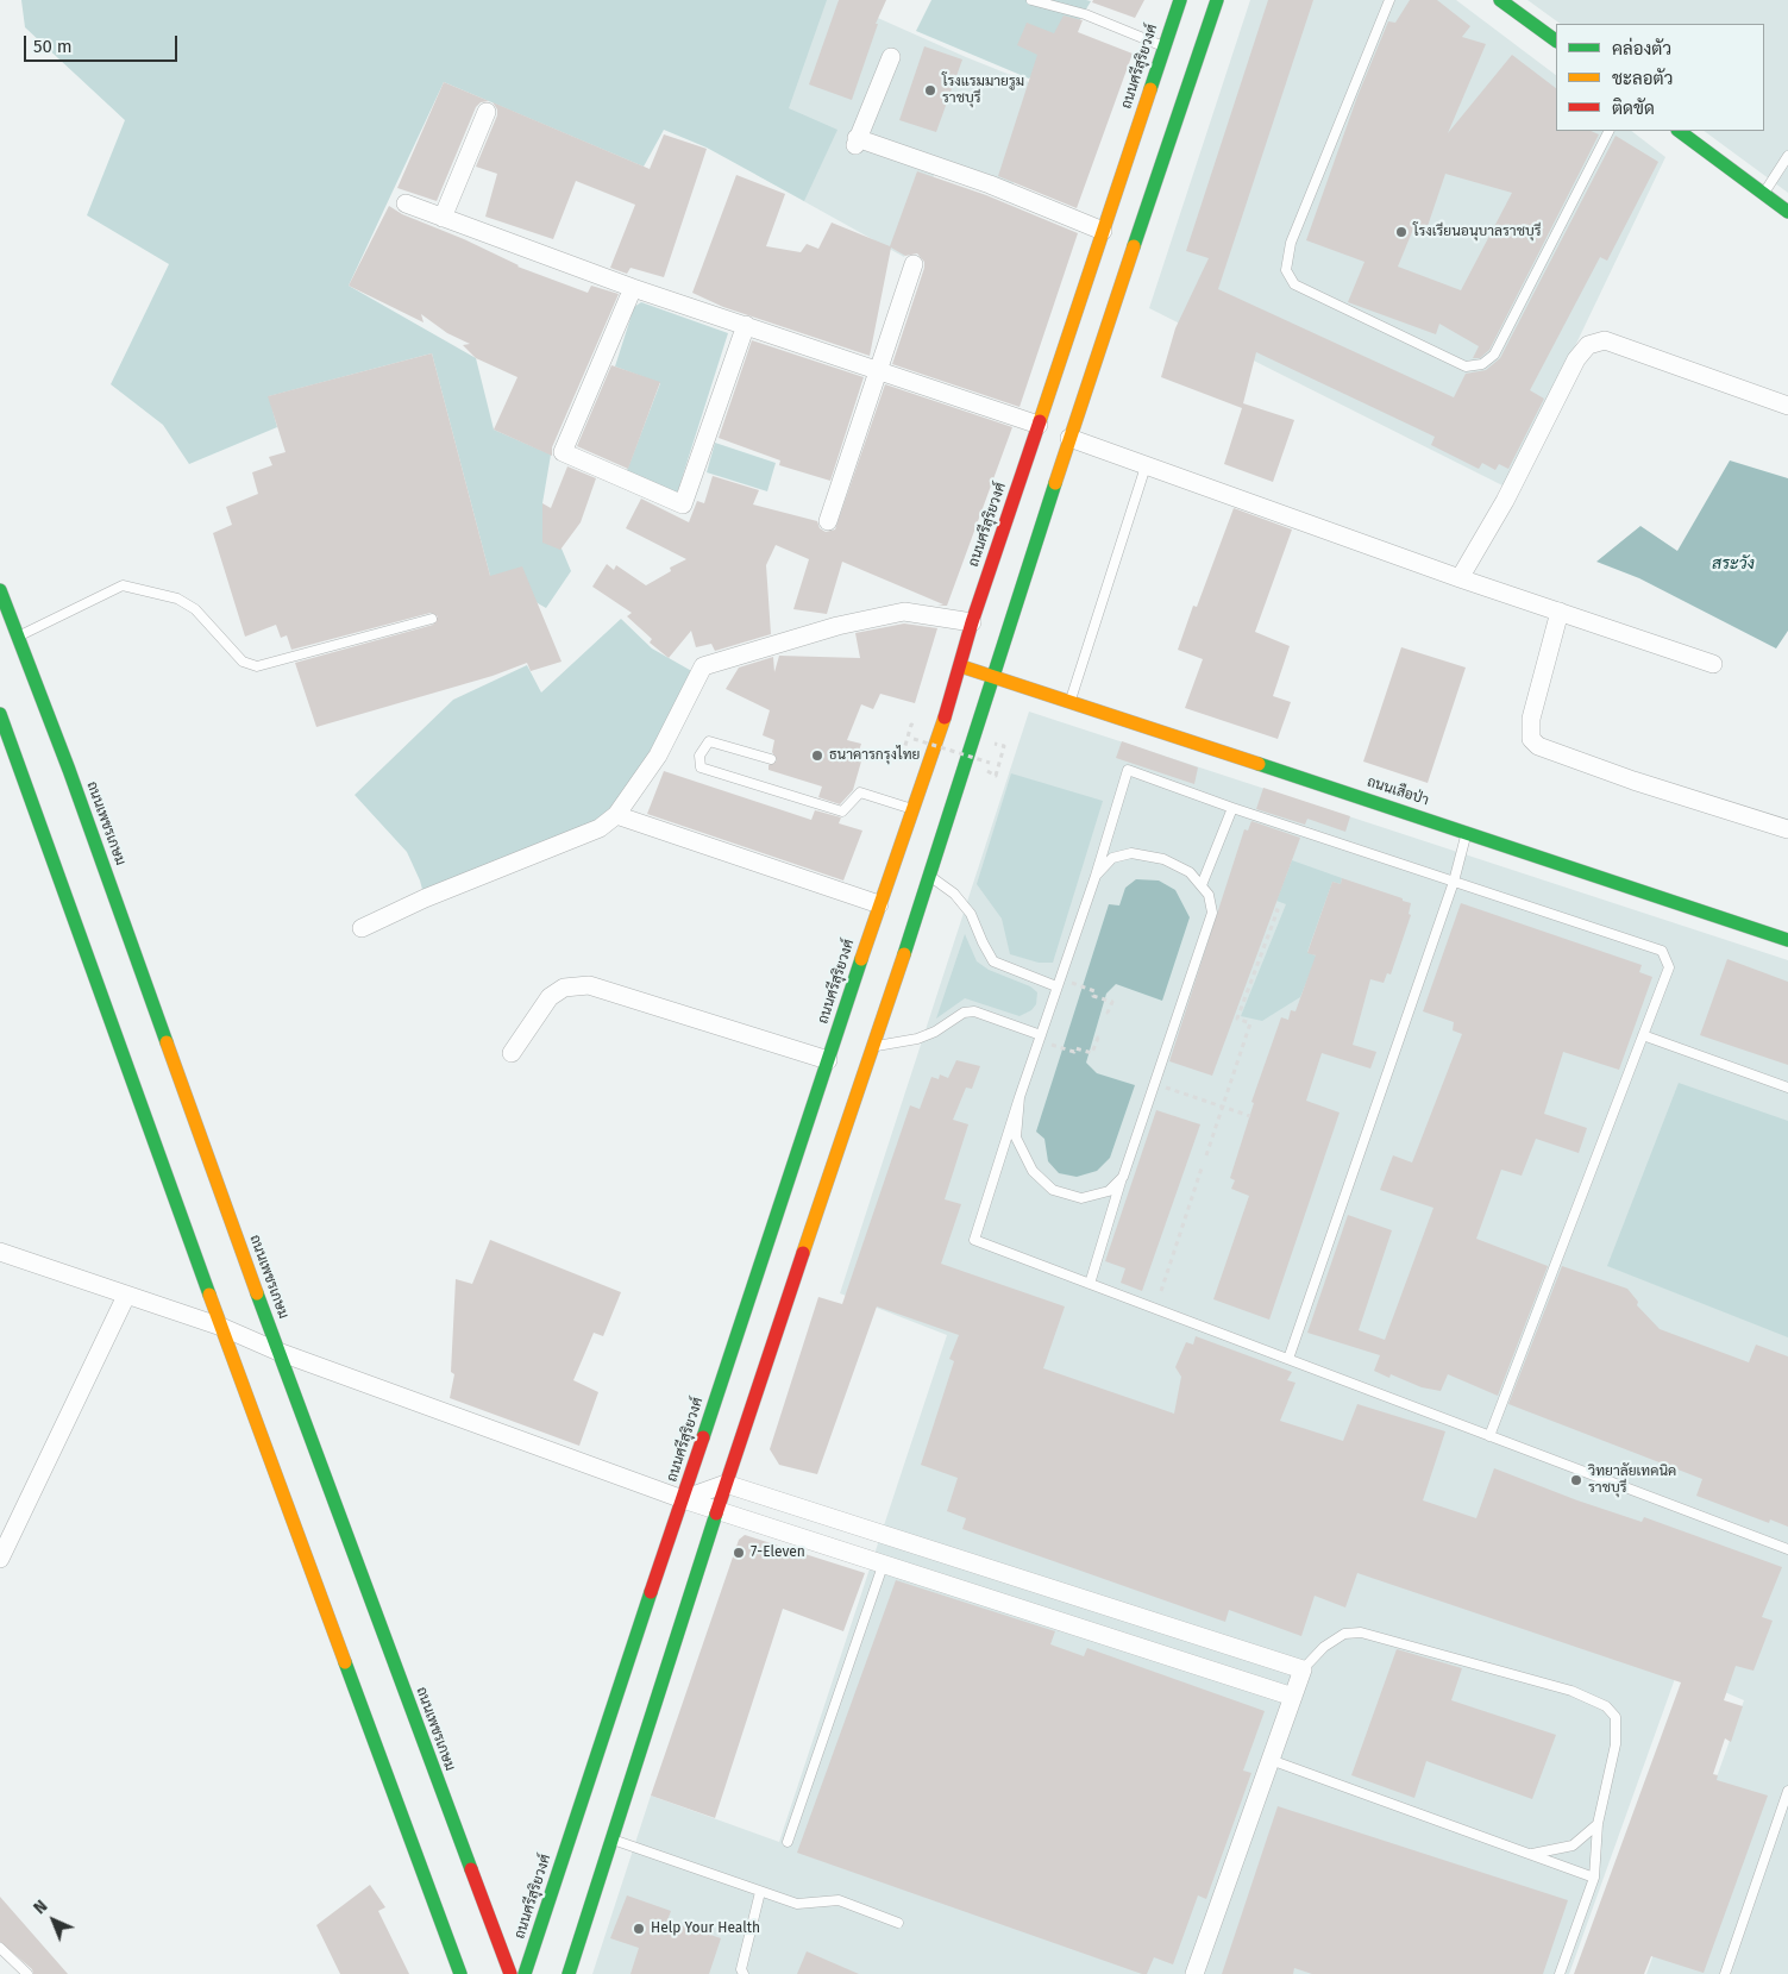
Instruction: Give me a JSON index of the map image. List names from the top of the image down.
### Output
{
  "streets": {
    "main road": ["ถนนศรีสุริยวงศ์", "ถนนเสือป่า", "ถนนเพชรเกษม"]
  },
  "crossings": [
    ["ถนนศรีสุริยวงศ์", "ถนนเสือป่า"]
  ],
  "water": ["สระวัง"],
  "places": [
    "โรงแรมมายรูม ราชบุรี",
    "โรงเรียนอนุบาลราชบุรี",
    "ธนาคารกรุงไทย",
    "วิทยาลัยเทคนิค ราชบุรี",
    "7-Eleven",
    "Help Your Health"
  ],
  "legend": ["คล่องตัว", "ชะลอตัว", "ติดขัด"],
  "scale_bar": "50 m",
  "north": "top left"
}
